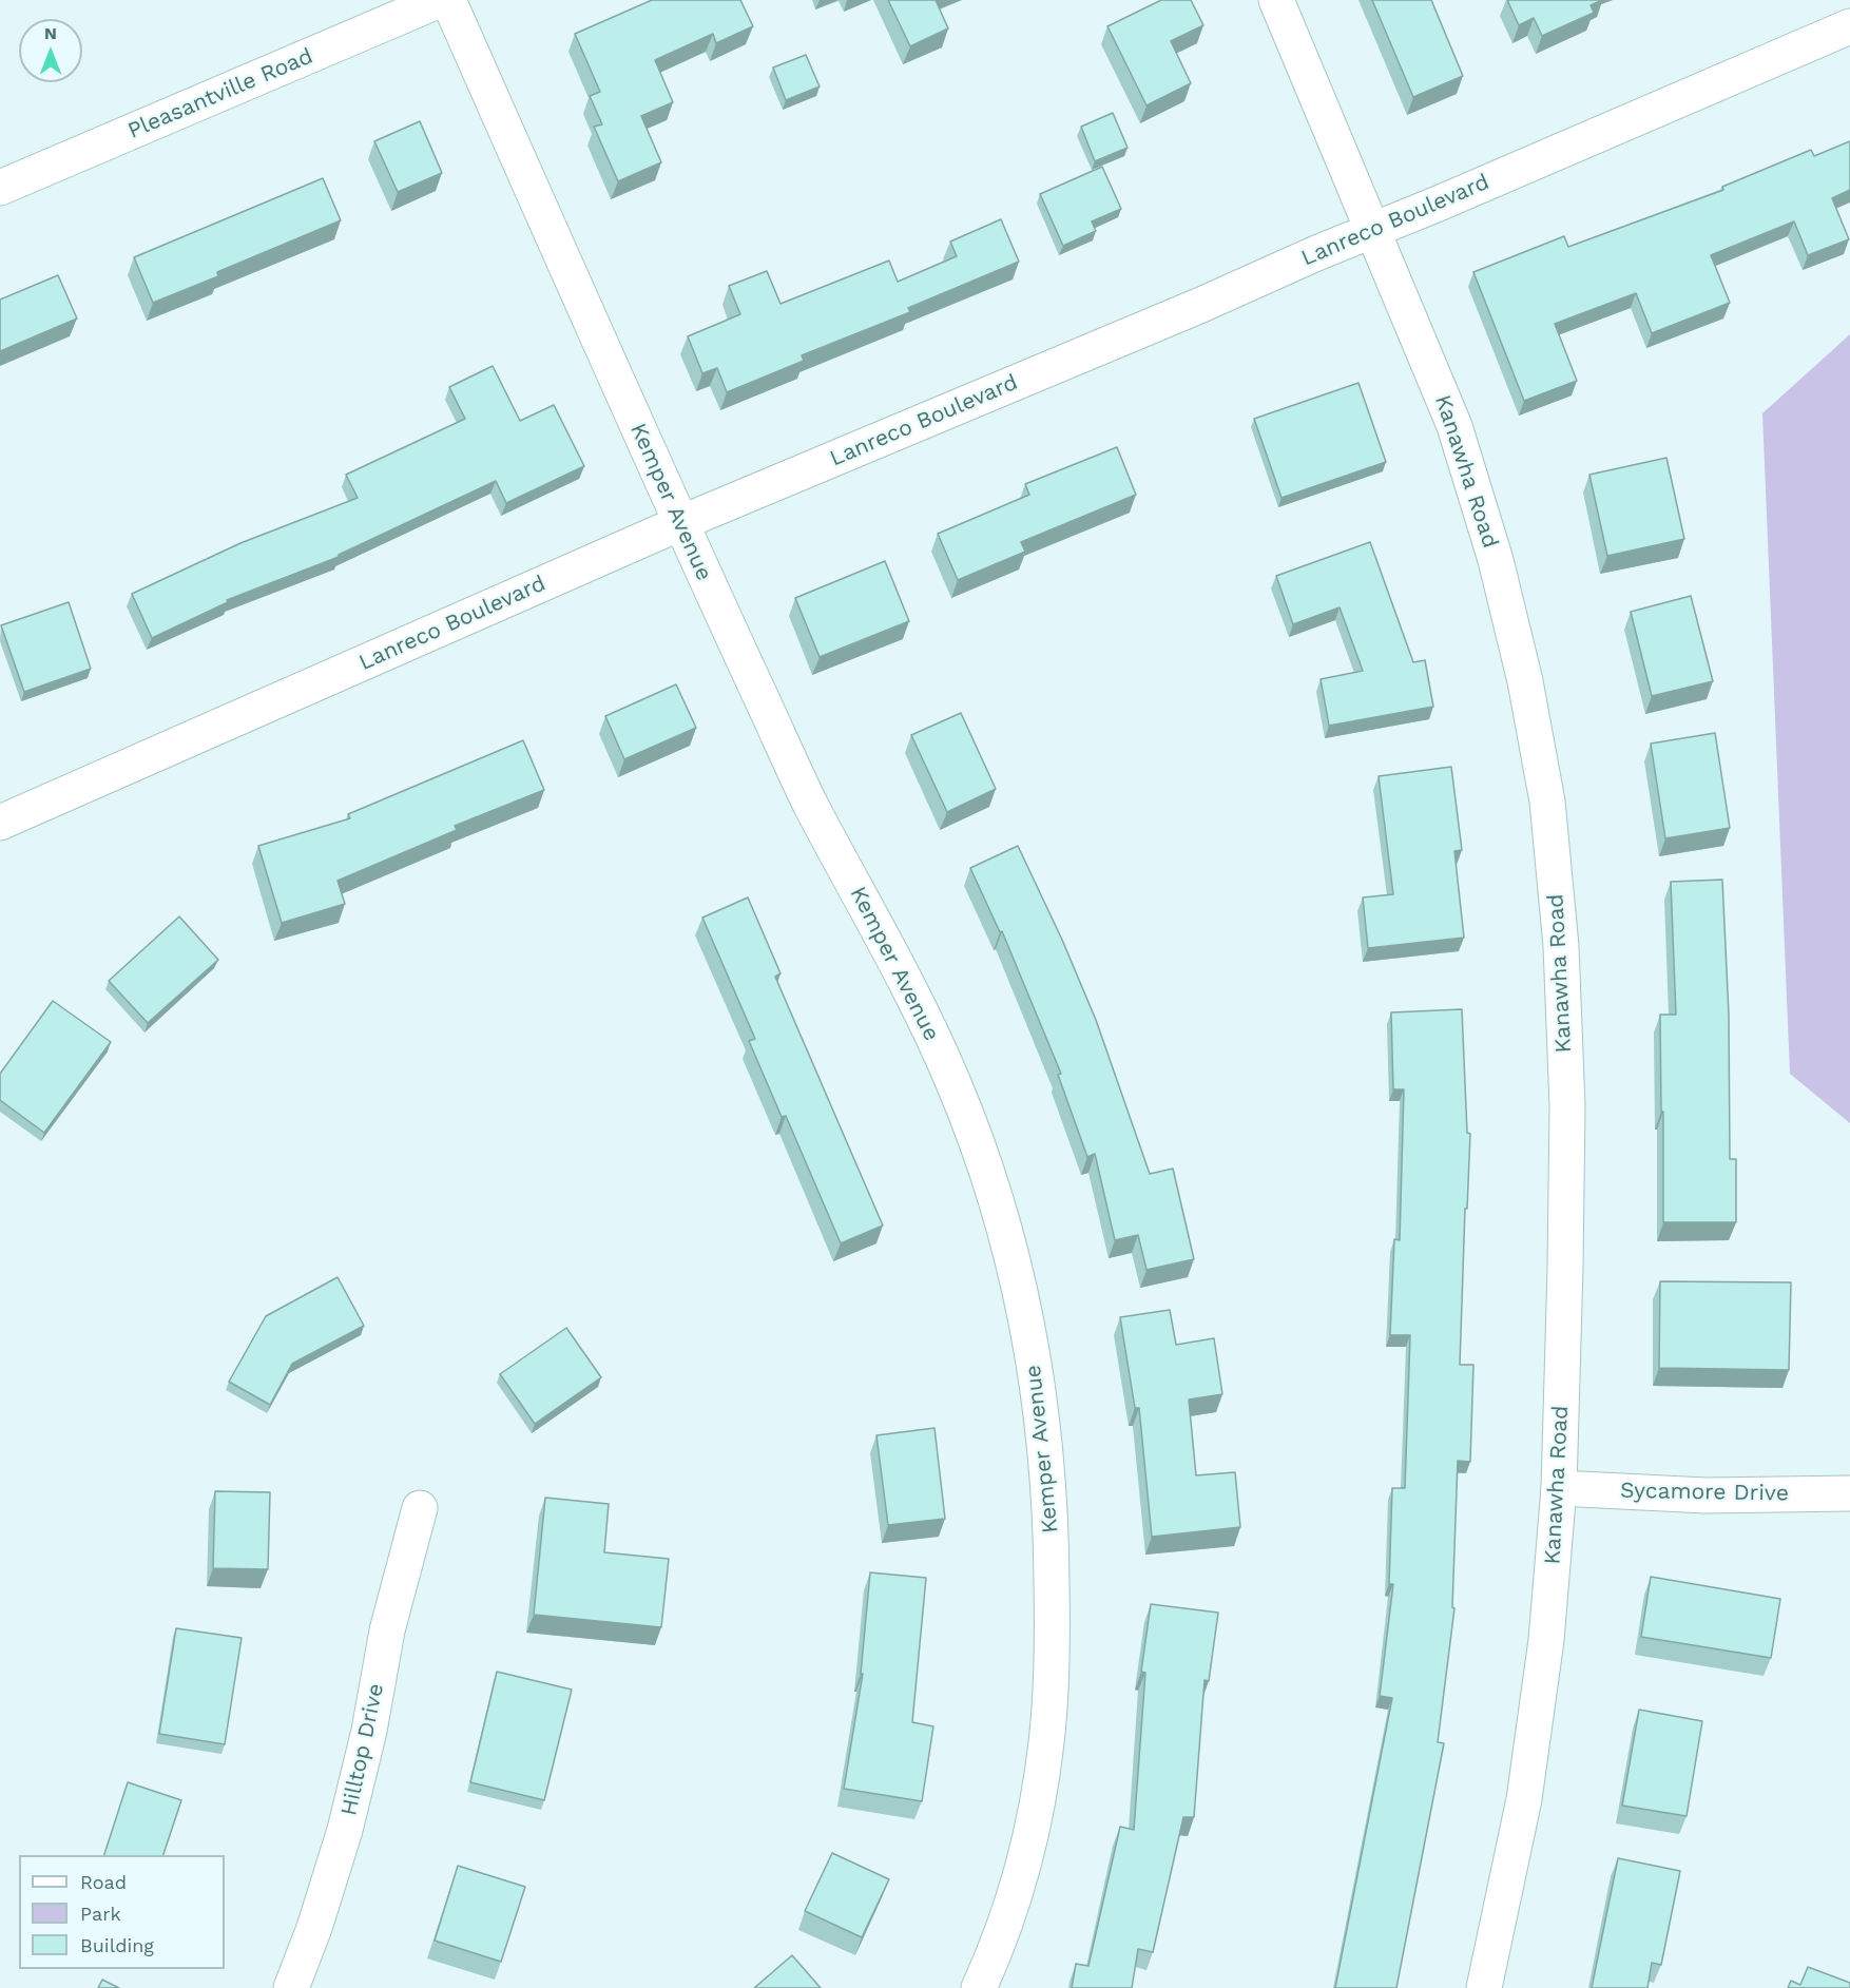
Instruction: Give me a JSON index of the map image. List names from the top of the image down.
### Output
{
  "streets": {
    "street": [
      "Pleasantville Road",
      "Lanreco Boulevard",
      "Kanawha Road",
      "Kemper Avenue",
      "Sycamore Drive",
      "Hilltop Drive"
    ]
  },
  "crossings": [
    ["Lanreco Boulevard", "Kanawha Road"],
    ["Lanreco Boulevard", "Kemper Avenue"],
    ["Kanawha Road", "Sycamore Drive"]
  ],
  "legend": ["Road", "Park", "Building"],
  "north": "top"
}
